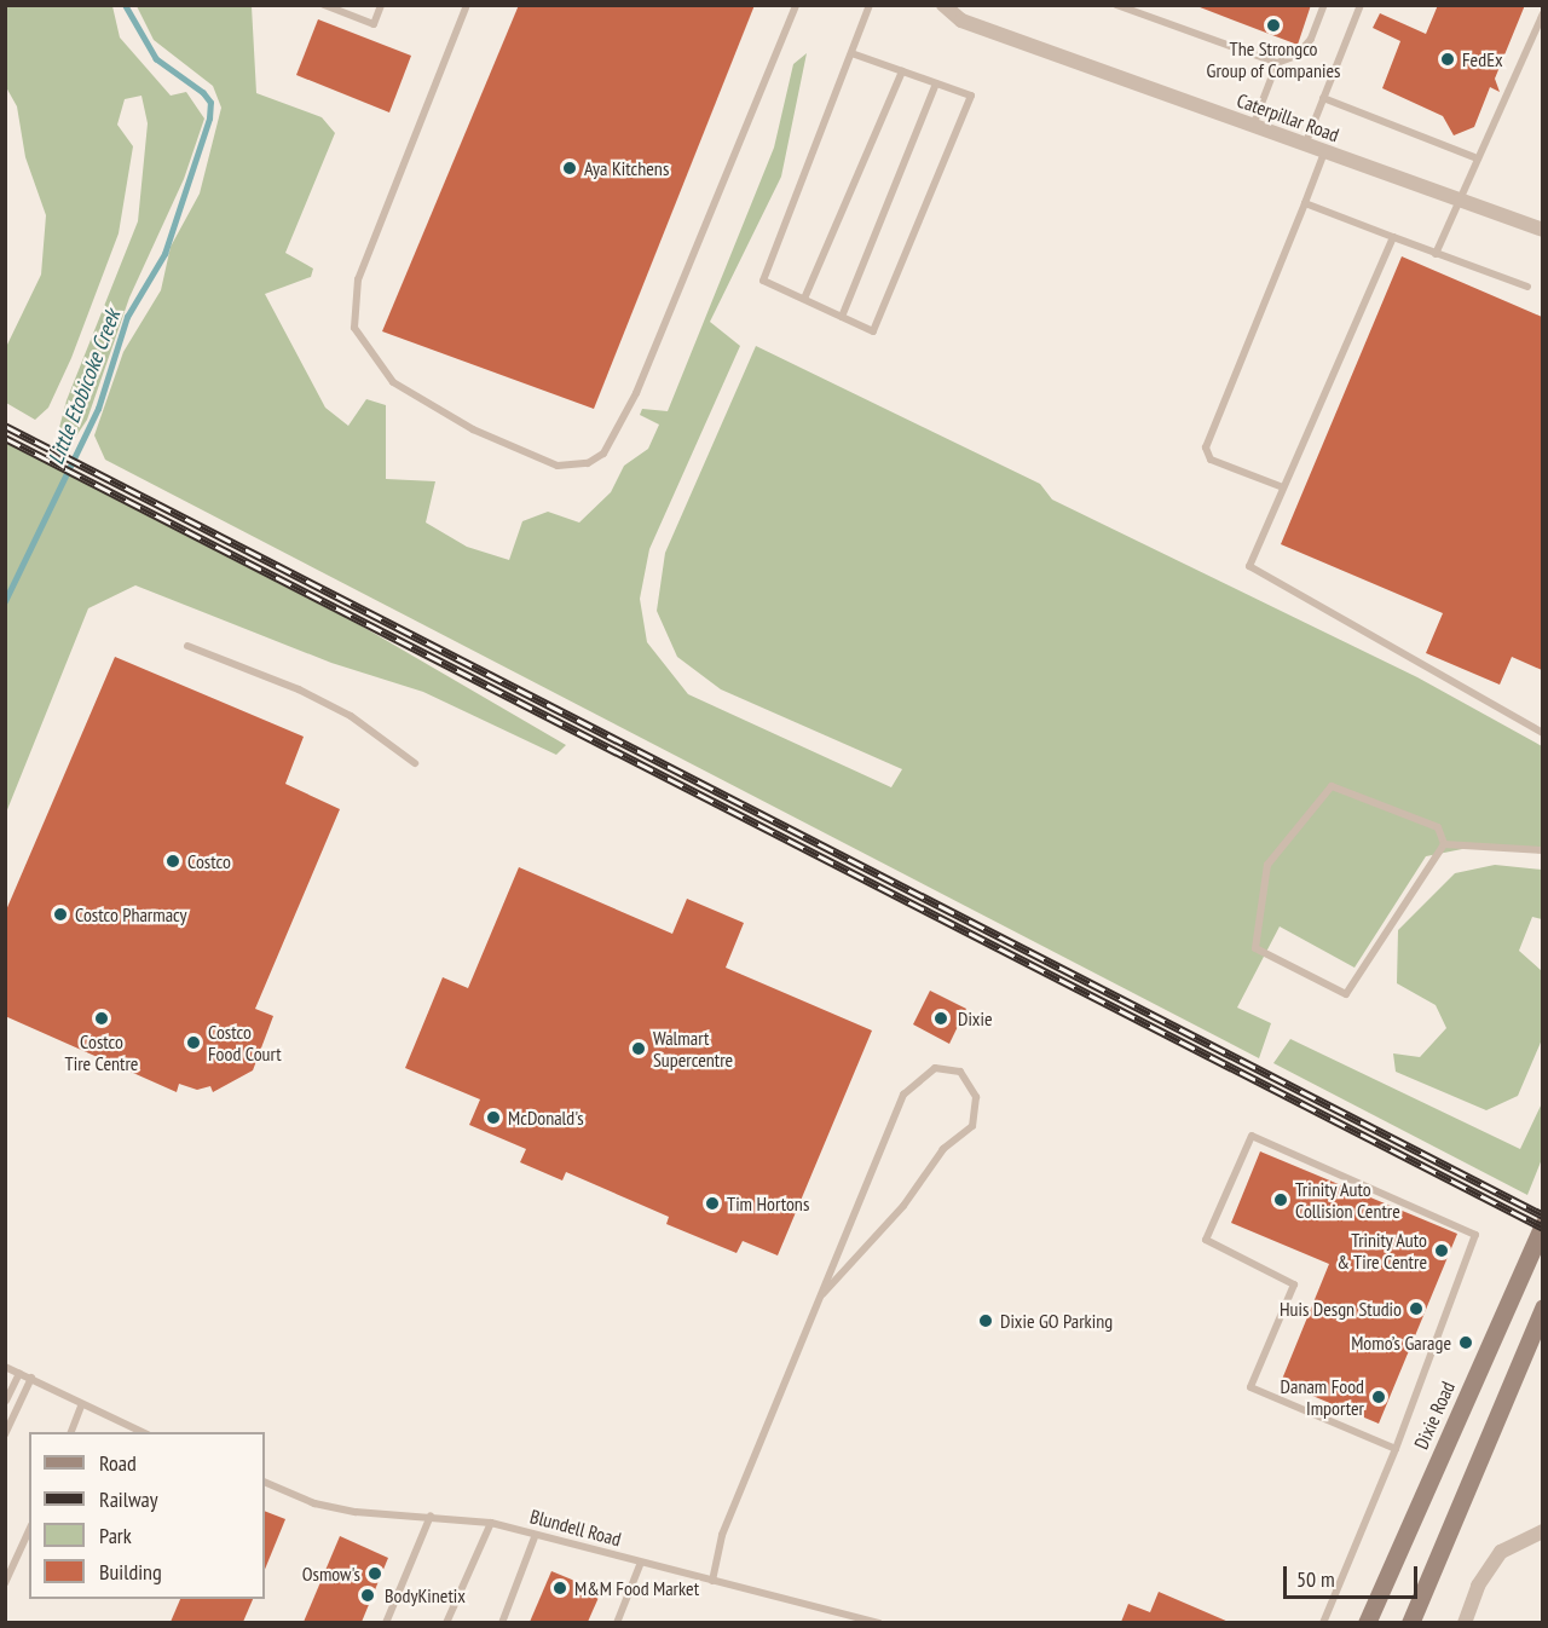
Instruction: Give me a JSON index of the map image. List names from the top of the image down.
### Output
{
  "streets": {
    "main road": ["Dixie Road"],
    "street": ["Caterpillar Road"],
    "lane": ["Blundell Road"]
  },
  "water": ["Little Etobicoke Creek"],
  "places": [
    "The Strongco Group of Companies",
    "FedEx",
    "Aya Kitchens",
    "Costco",
    "Costco Pharmacy",
    "Costco Tire Centre",
    "Dixie",
    "Costco Food Court",
    "Walmart Supercentre",
    "McDonald's",
    "Trinity Auto Collision Centre",
    "Tim Hortons",
    "Trinity Auto & Tire Centre",
    "Huis Desgn Studio",
    "Dixie GO Parking",
    "Momo’s Garage",
    "Danam Food Importer",
    "Osmow's",
    "M&M Food Market",
    "BodyKinetix"
  ],
  "legend": [
    "Road",
    "Railway",
    "Park",
    "Building"
  ],
  "scale_bar": "50 m"
}
